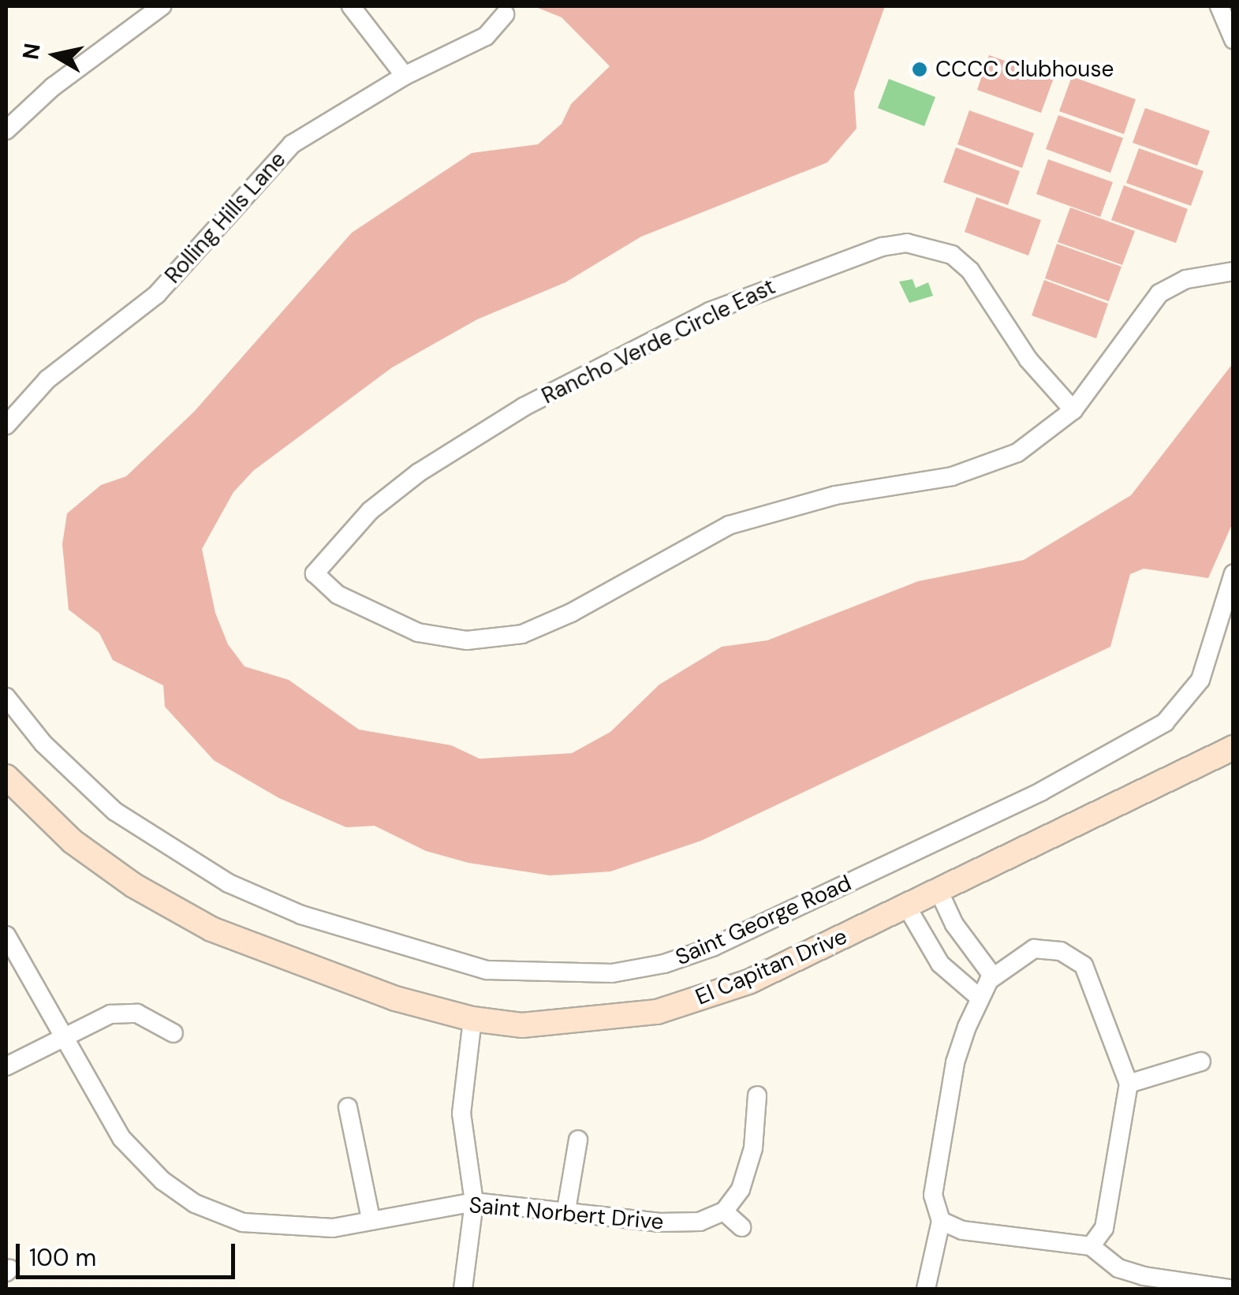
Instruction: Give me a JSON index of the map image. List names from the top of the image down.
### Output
{
  "streets": {
    "street": [
      "Rolling Hills Lane",
      "Rancho Verde Circle East",
      "Saint George Road",
      "El Capitan Drive",
      "Saint Norbert Drive"
    ]
  },
  "places": ["CCCC Clubhouse"],
  "scale_bar": "100 m",
  "north": "left"
}
